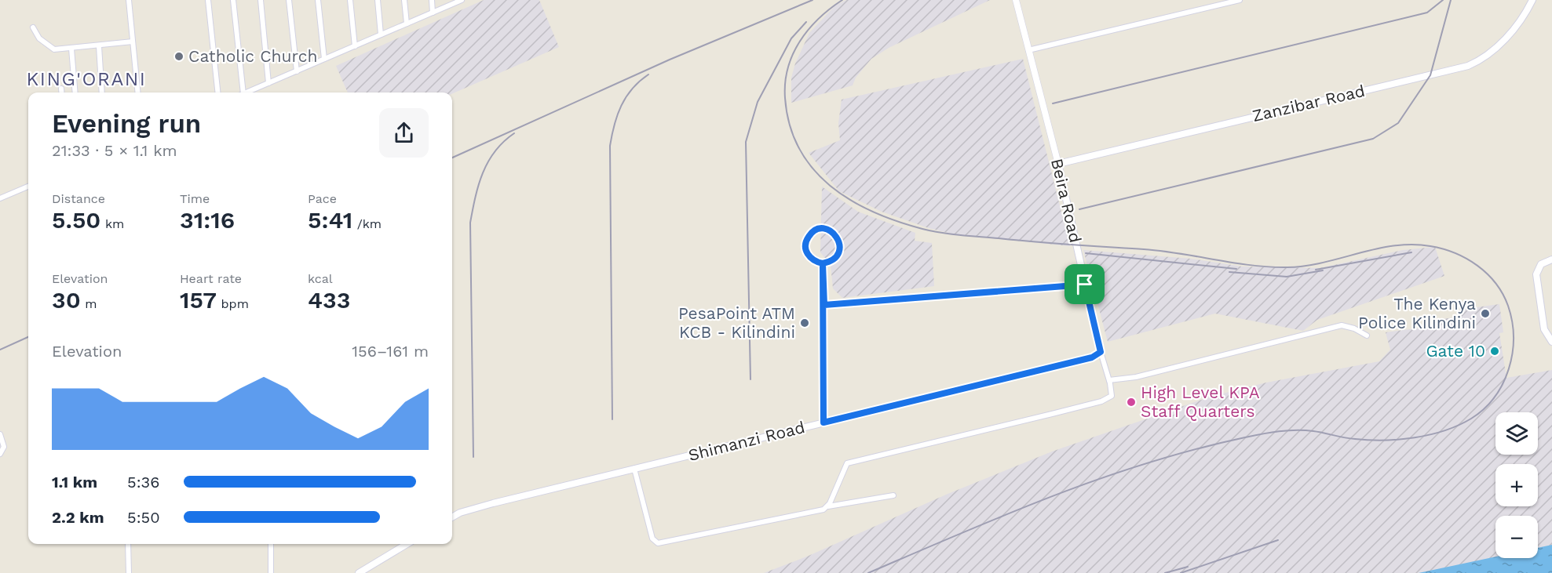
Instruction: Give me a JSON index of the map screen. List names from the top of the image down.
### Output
{
  "streets": {
    "main road": ["Zanzibar Road", "Beira Road", "Shimanzi Road"]
  },
  "crossings": [
    ["Zanzibar Road", "Beira Road"],
    ["Beira Road", "Shimanzi Road"]
  ],
  "districts": ["KING'ORANI"],
  "places": [
    "Catholic Church",
    "The Kenya Police Kilindini",
    "PesaPoint ATM KCB - Kilindini",
    "Gate 10",
    "High Level KPA Staff Quarters"
  ],
  "page": {
    "heading": ["Evening run", "21:33 · 5 × 1.1 km"],
    "stats": [
      ["Distance", "5.50 km"],
      ["Time", "31:16"],
      ["Pace", "5:41 /km"],
      ["Elevation", "30 m"],
      ["Heart rate", "157 bpm"],
      ["kcal", "433"]
    ],
    "chart": ["Elevation", "156–161 m"],
    "map_buttons": ["+", "−"],
    "list": [
      {
        "name": "1.1 km",
        "note": "5:36"
      },
      {
        "name": "2.2 km",
        "note": "5:50"
      }
    ]
  }
}
